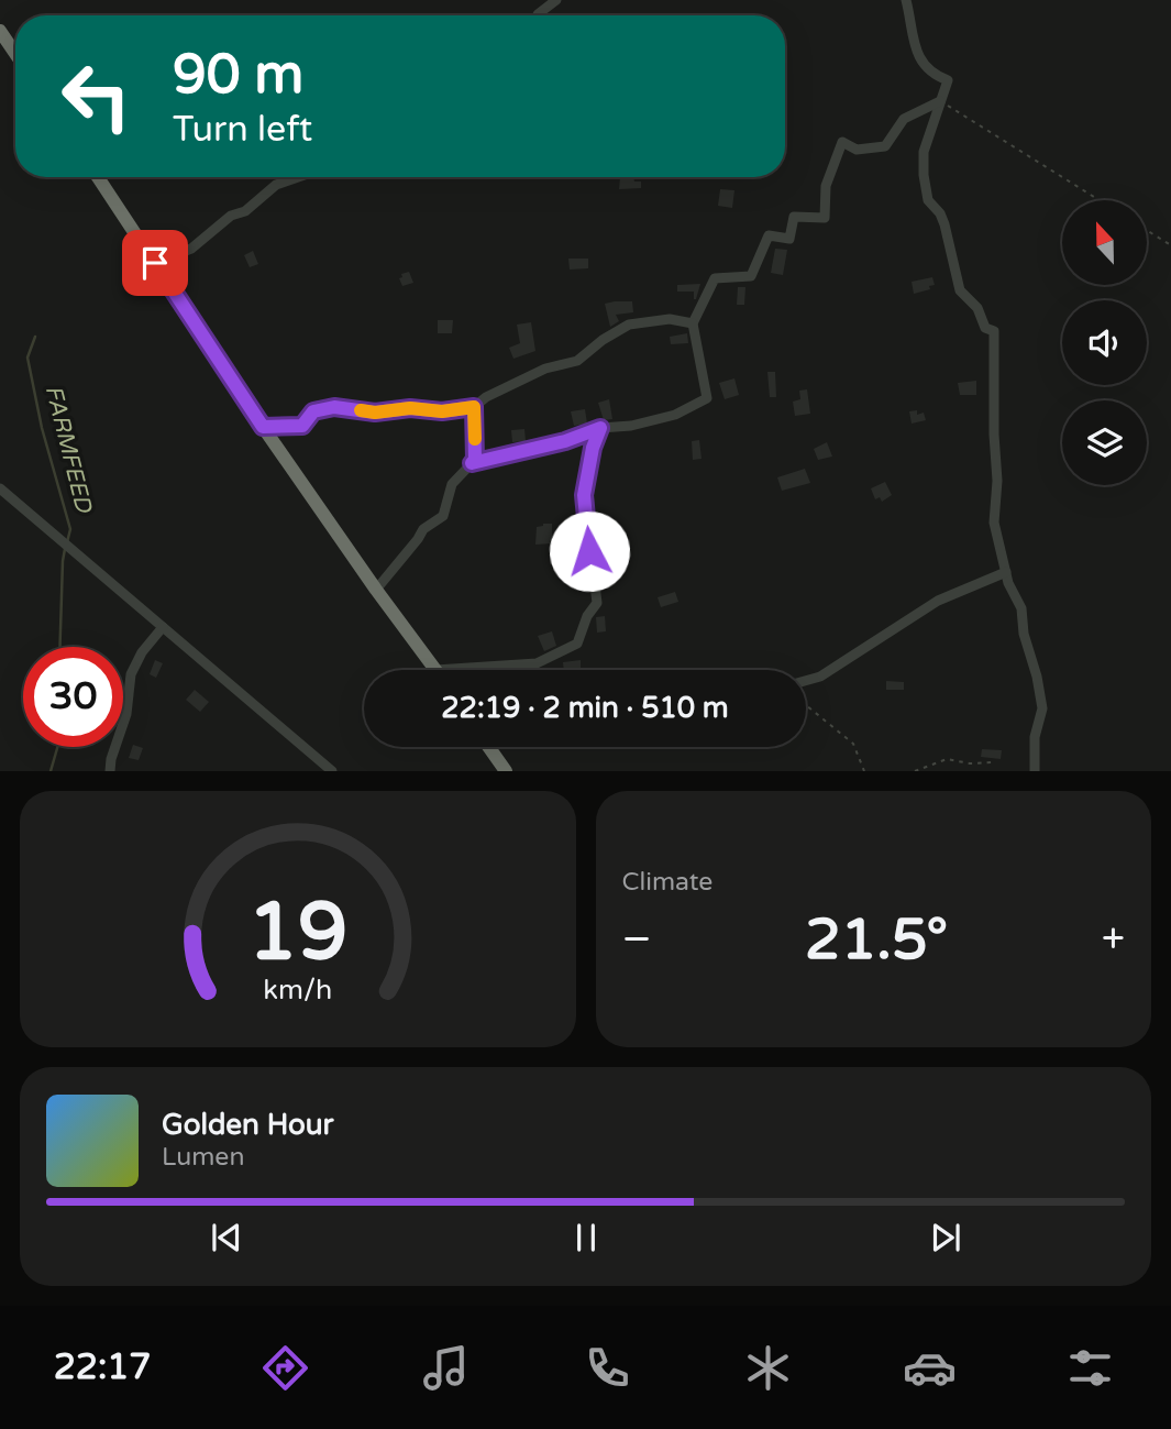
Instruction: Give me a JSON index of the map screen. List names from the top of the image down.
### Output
{
  "water": ["FARMFEED"],
  "north": "top",
  "page": {
    "turn": ["90 m", "Turn left"],
    "limit": "30",
    "trip": "22:19 · 2 min · 510 m",
    "tile": "Climate",
    "heat": ["−", "21.5°", "+"],
    "song": ["Golden Hour", "Lumen"],
    "tabs": "22:17",
    "gauge": ["19", "km/h"]
  }
}
